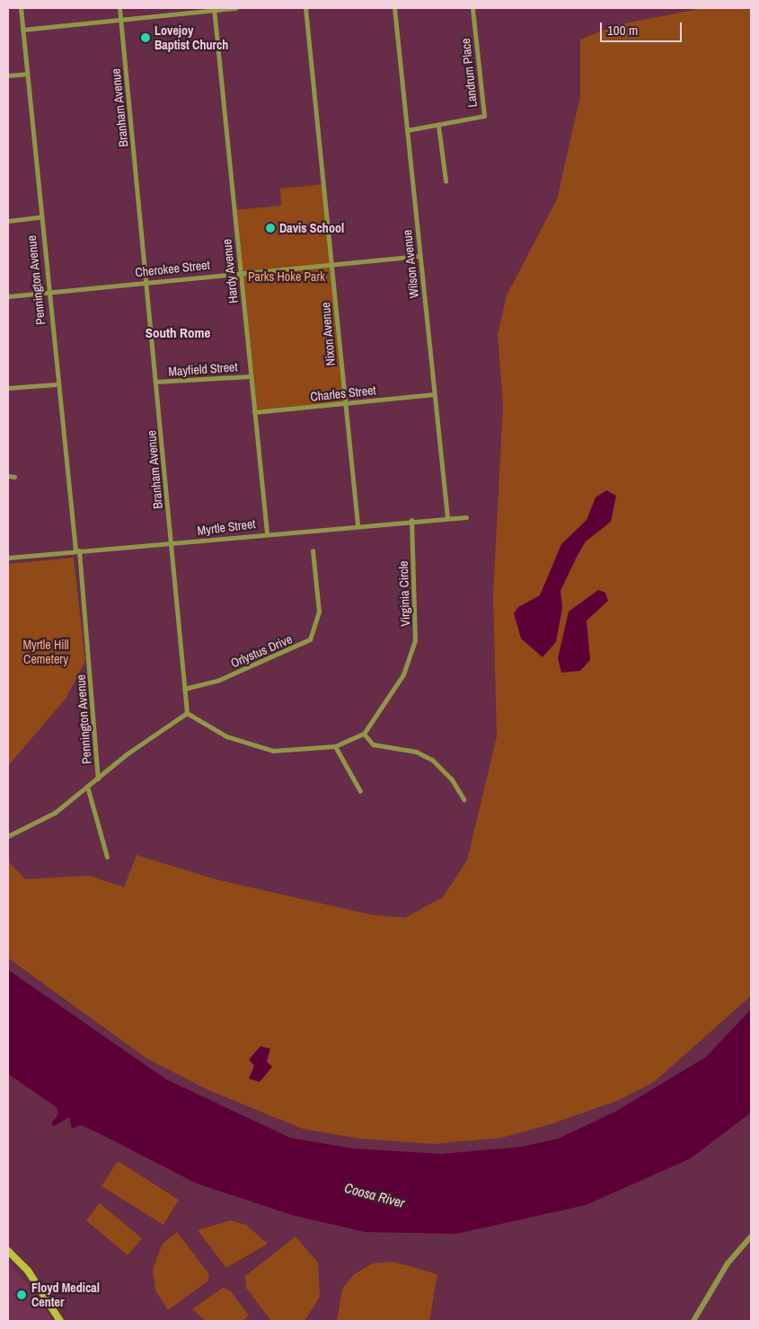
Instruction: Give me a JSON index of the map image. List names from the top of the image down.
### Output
{
  "streets": {
    "street": [
      "Landrum Place",
      "Branham Avenue",
      "Wilson Avenue",
      "Cherokee Street",
      "Hardy Avenue",
      "Pennington Avenue",
      "Nixon Avenue",
      "Mayfield Street",
      "Charles Street",
      "Myrtle Street",
      "Virginia Circle",
      "Orlystus Drive"
    ]
  },
  "crossings": [
    ["Branham Avenue", "Cherokee Street"],
    ["Branham Avenue", "Mayfield Street"],
    ["Branham Avenue", "Myrtle Street"],
    ["Branham Avenue", "Orlystus Drive"],
    ["Wilson Avenue", "Cherokee Street"],
    ["Wilson Avenue", "Charles Street"],
    ["Wilson Avenue", "Myrtle Street"],
    ["Cherokee Street", "Hardy Avenue"],
    ["Cherokee Street", "Pennington Avenue"],
    ["Cherokee Street", "Nixon Avenue"],
    ["Hardy Avenue", "Mayfield Street"],
    ["Hardy Avenue", "Charles Street"],
    ["Hardy Avenue", "Myrtle Street"],
    ["Pennington Avenue", "Myrtle Street"],
    ["Nixon Avenue", "Charles Street"],
    ["Nixon Avenue", "Myrtle Street"],
    ["Myrtle Street", "Virginia Circle"]
  ],
  "districts": ["South Rome"],
  "water": ["Coosa River"],
  "parks": ["Parks Hoke Park", "Myrtle Hill Cemetery"],
  "places": ["Lovejoy Baptist Church", "Davis School", "Floyd Medical Center"],
  "scale_bar": "100 m"
}
